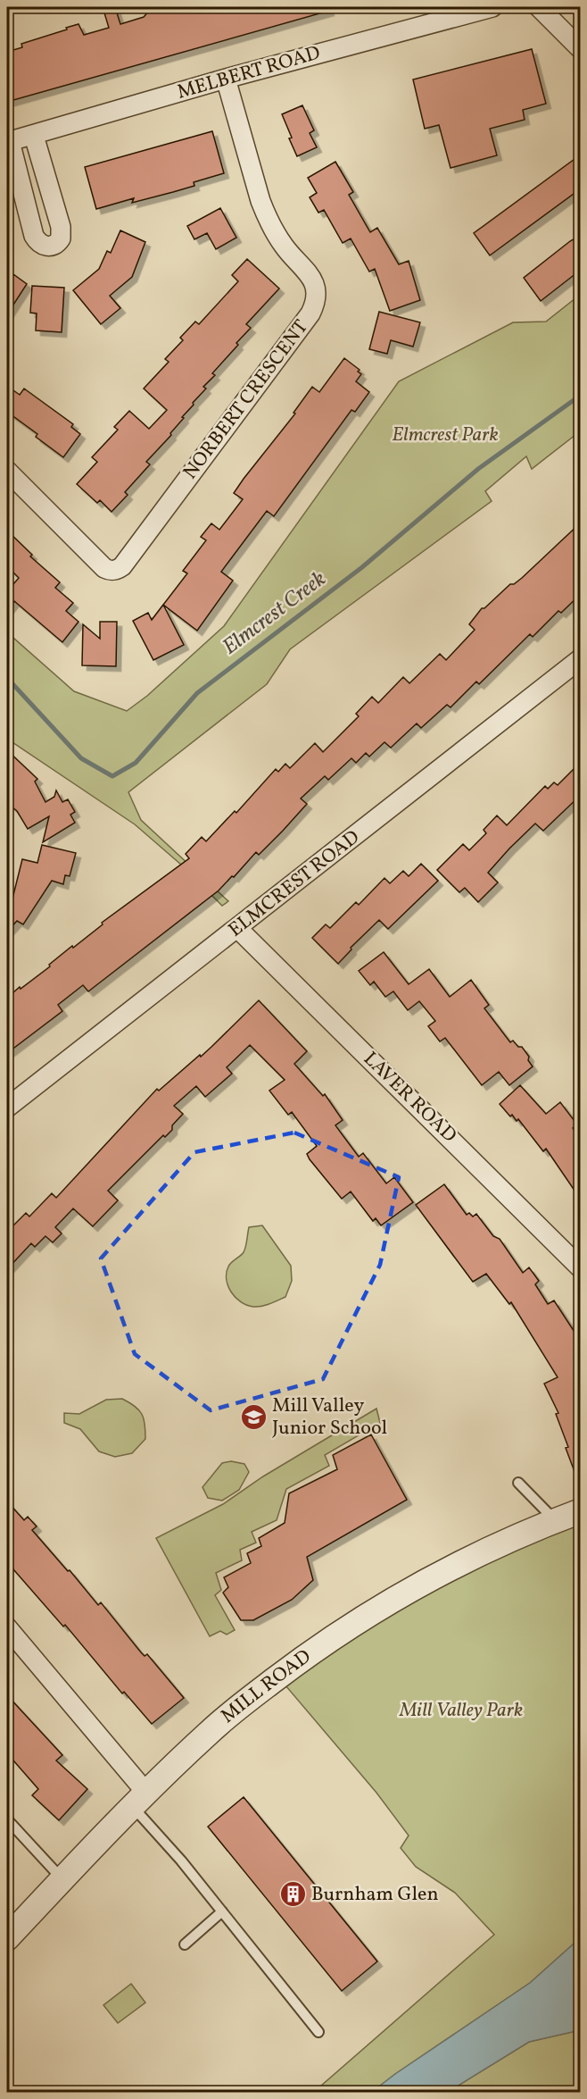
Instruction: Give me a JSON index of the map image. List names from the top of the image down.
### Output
{
  "streets": {
    "street": [
      "MELBERT ROAD",
      "NORBERT CRESCENT",
      "ELMCREST ROAD",
      "LAVER ROAD",
      "MILL ROAD"
    ]
  },
  "crossings": [
    ["MELBERT ROAD", "NORBERT CRESCENT"],
    ["ELMCREST ROAD", "LAVER ROAD"]
  ],
  "water": ["Elmcrest Creek"],
  "parks": ["Elmcrest Park", "Mill Valley Park"],
  "places": {
    "school or university": ["Mill Valley Junior School"],
    "building": ["Burnham Glen"]
  }
}
